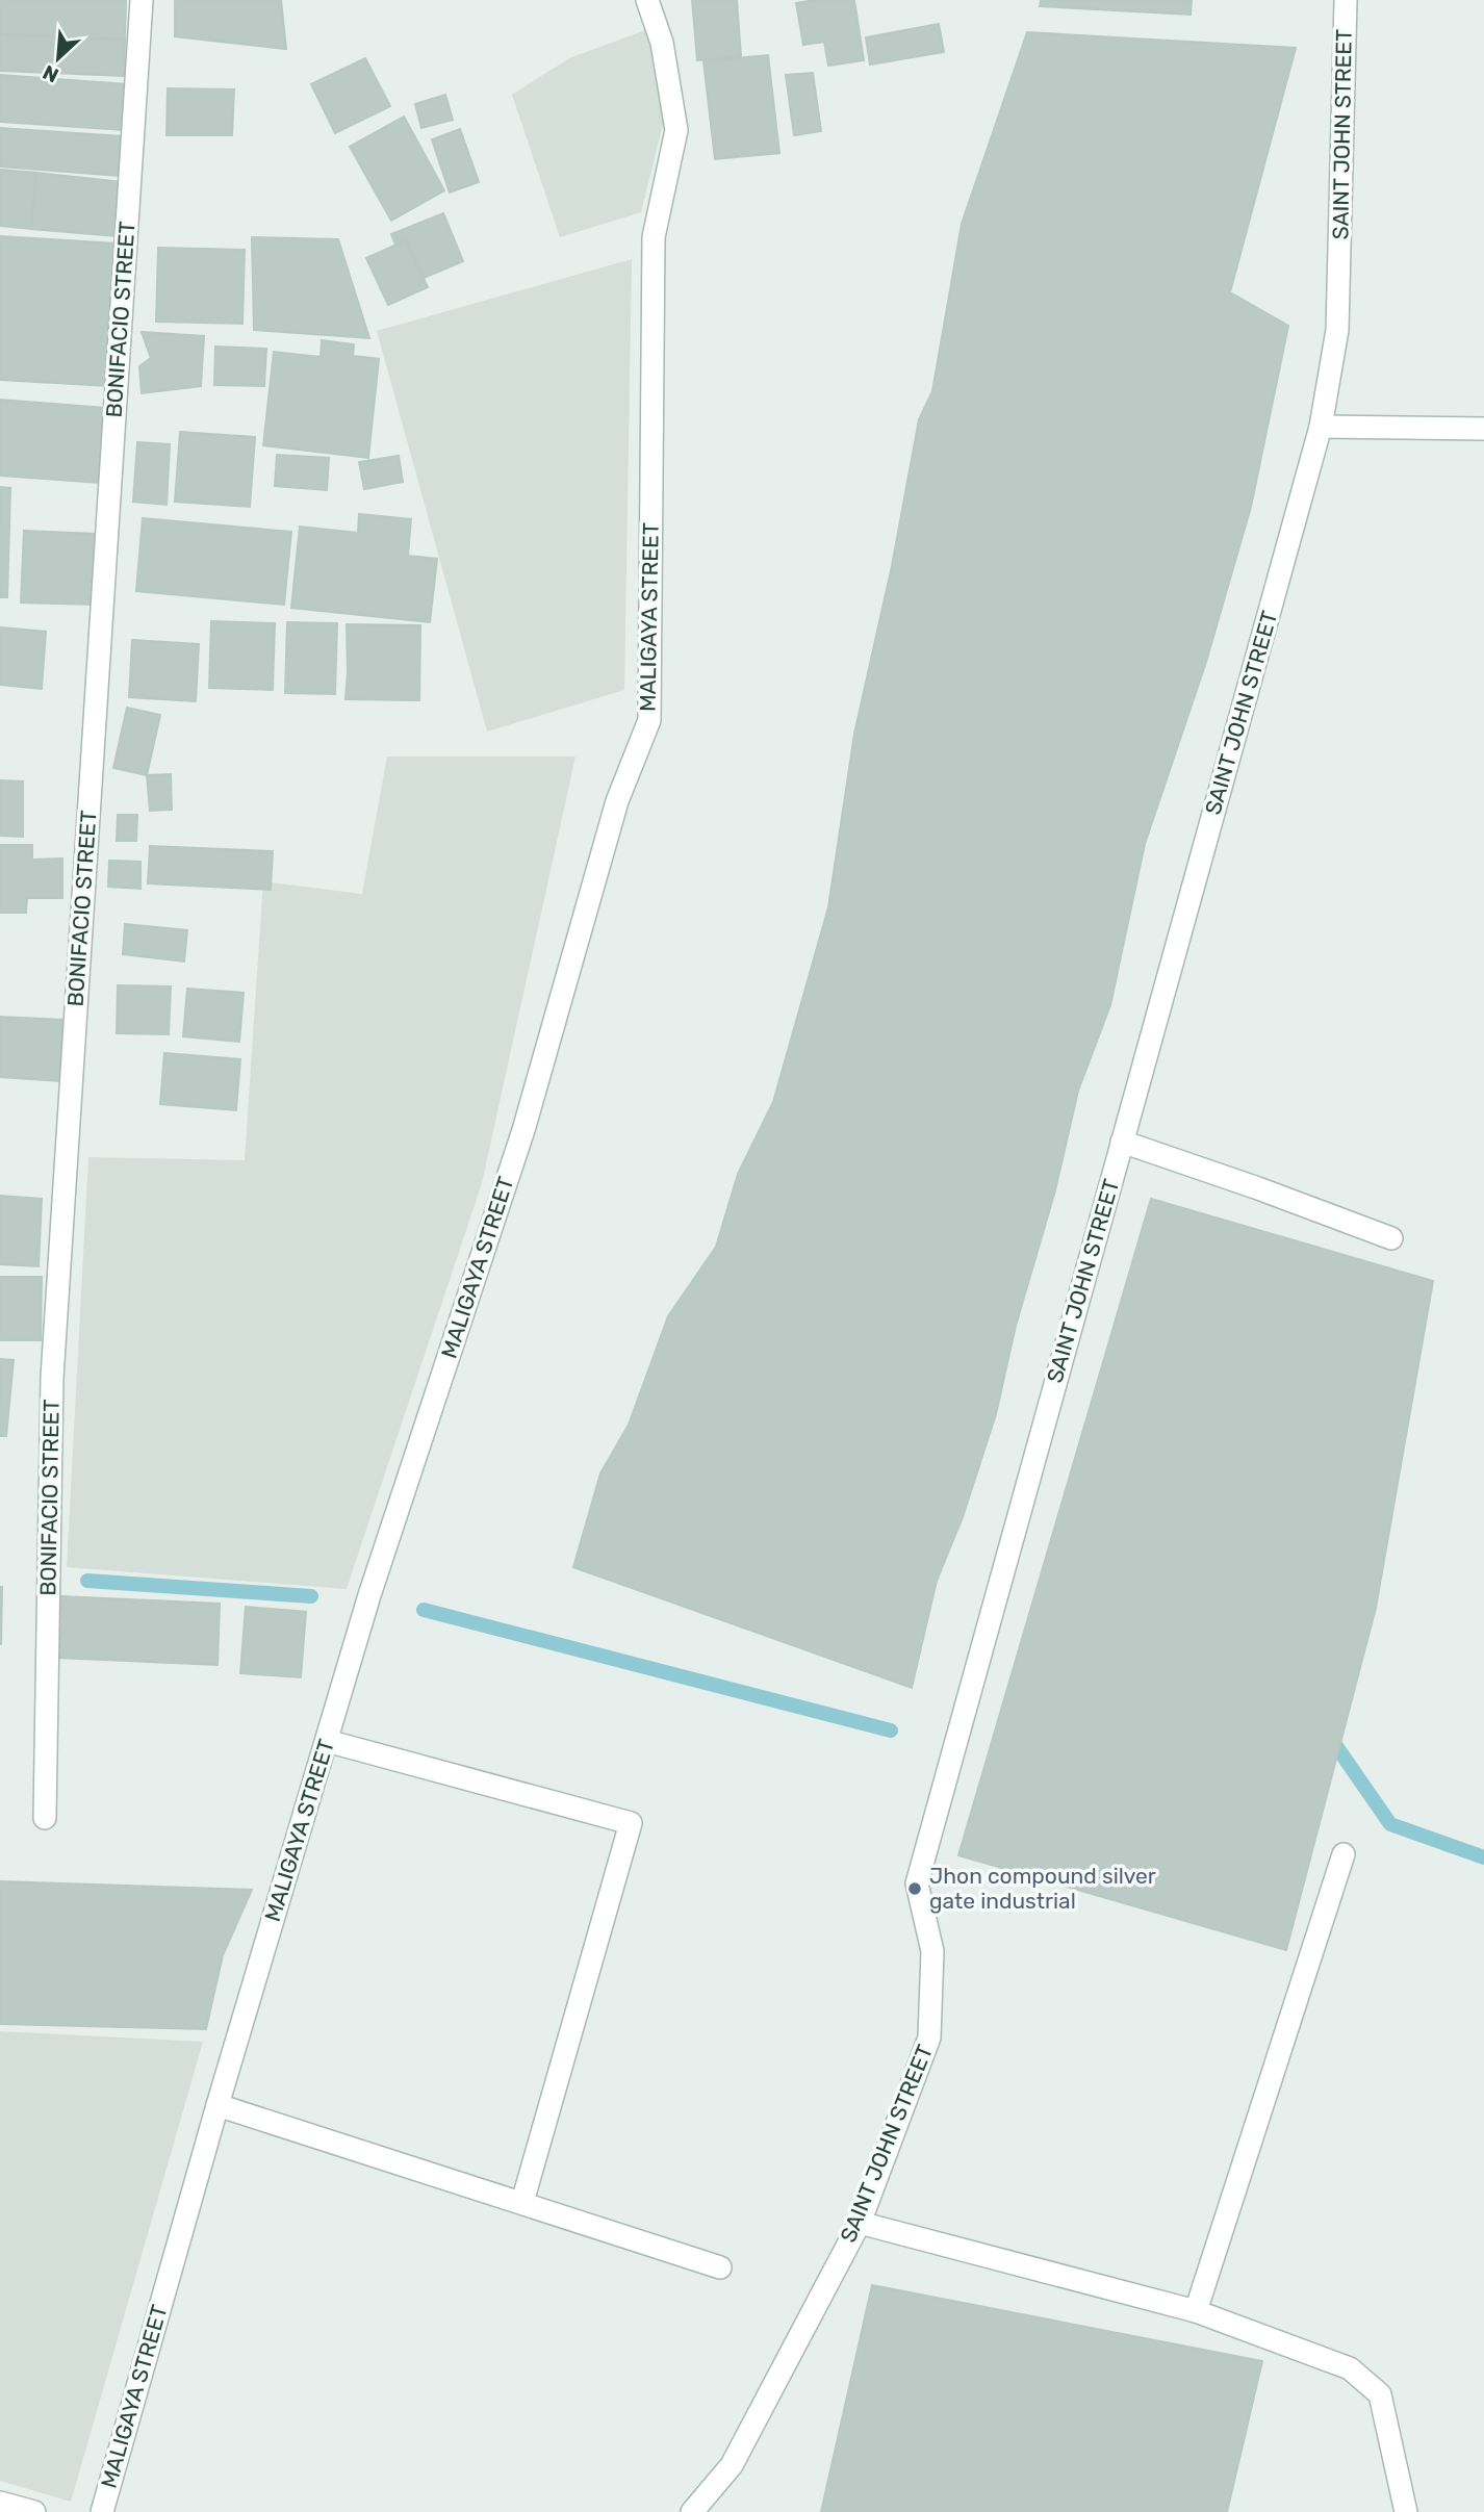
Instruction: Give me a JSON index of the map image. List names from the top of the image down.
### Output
{
  "streets": {
    "street": ["SAINT JOHN STREET", "BONIFACIO STREET", "MALIGAYA STREET"]
  },
  "places": ["Jhon compound silver gate industrial"],
  "north": "bottom left"
}
